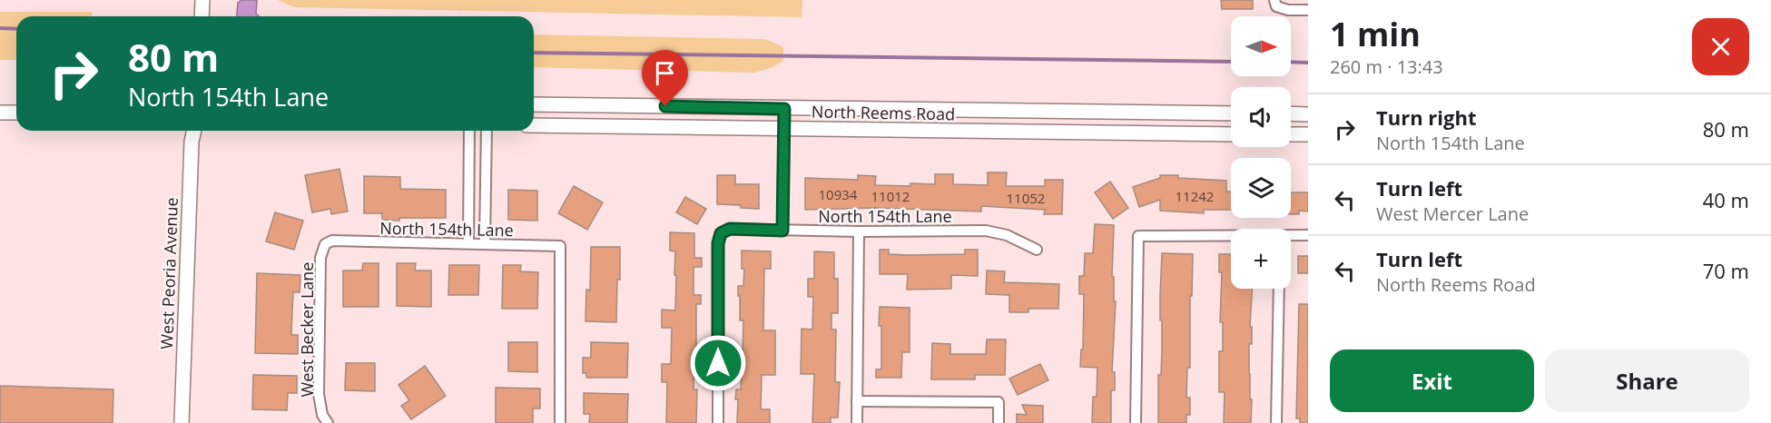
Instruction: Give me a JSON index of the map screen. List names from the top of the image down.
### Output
{
  "streets": {
    "main road": ["North Reems Road", "West Peoria Avenue"],
    "street": ["North 154th Lane", "West Becker Lane"]
  },
  "crossings": [
    ["North 154th Lane", "West Becker Lane"]
  ],
  "house_numbers": [
    "10934",
    "11012",
    "11242",
    "11052"
  ],
  "north": "right",
  "page": {
    "heading": ["1 min", "260 m · 13:43"],
    "map_buttons": "+",
    "turn": ["80 m", "North 154th Lane"],
    "list": [
      {
        "name": "Turn right",
        "note": "North 154th Lane",
        "value": "80 m"
      },
      {
        "name": "Turn left",
        "note": "West Mercer Lane",
        "value": "40 m"
      },
      {
        "name": "Turn left",
        "note": "North Reems Road",
        "value": "70 m"
      }
    ],
    "buttons": ["Exit", "Share"]
  }
}
